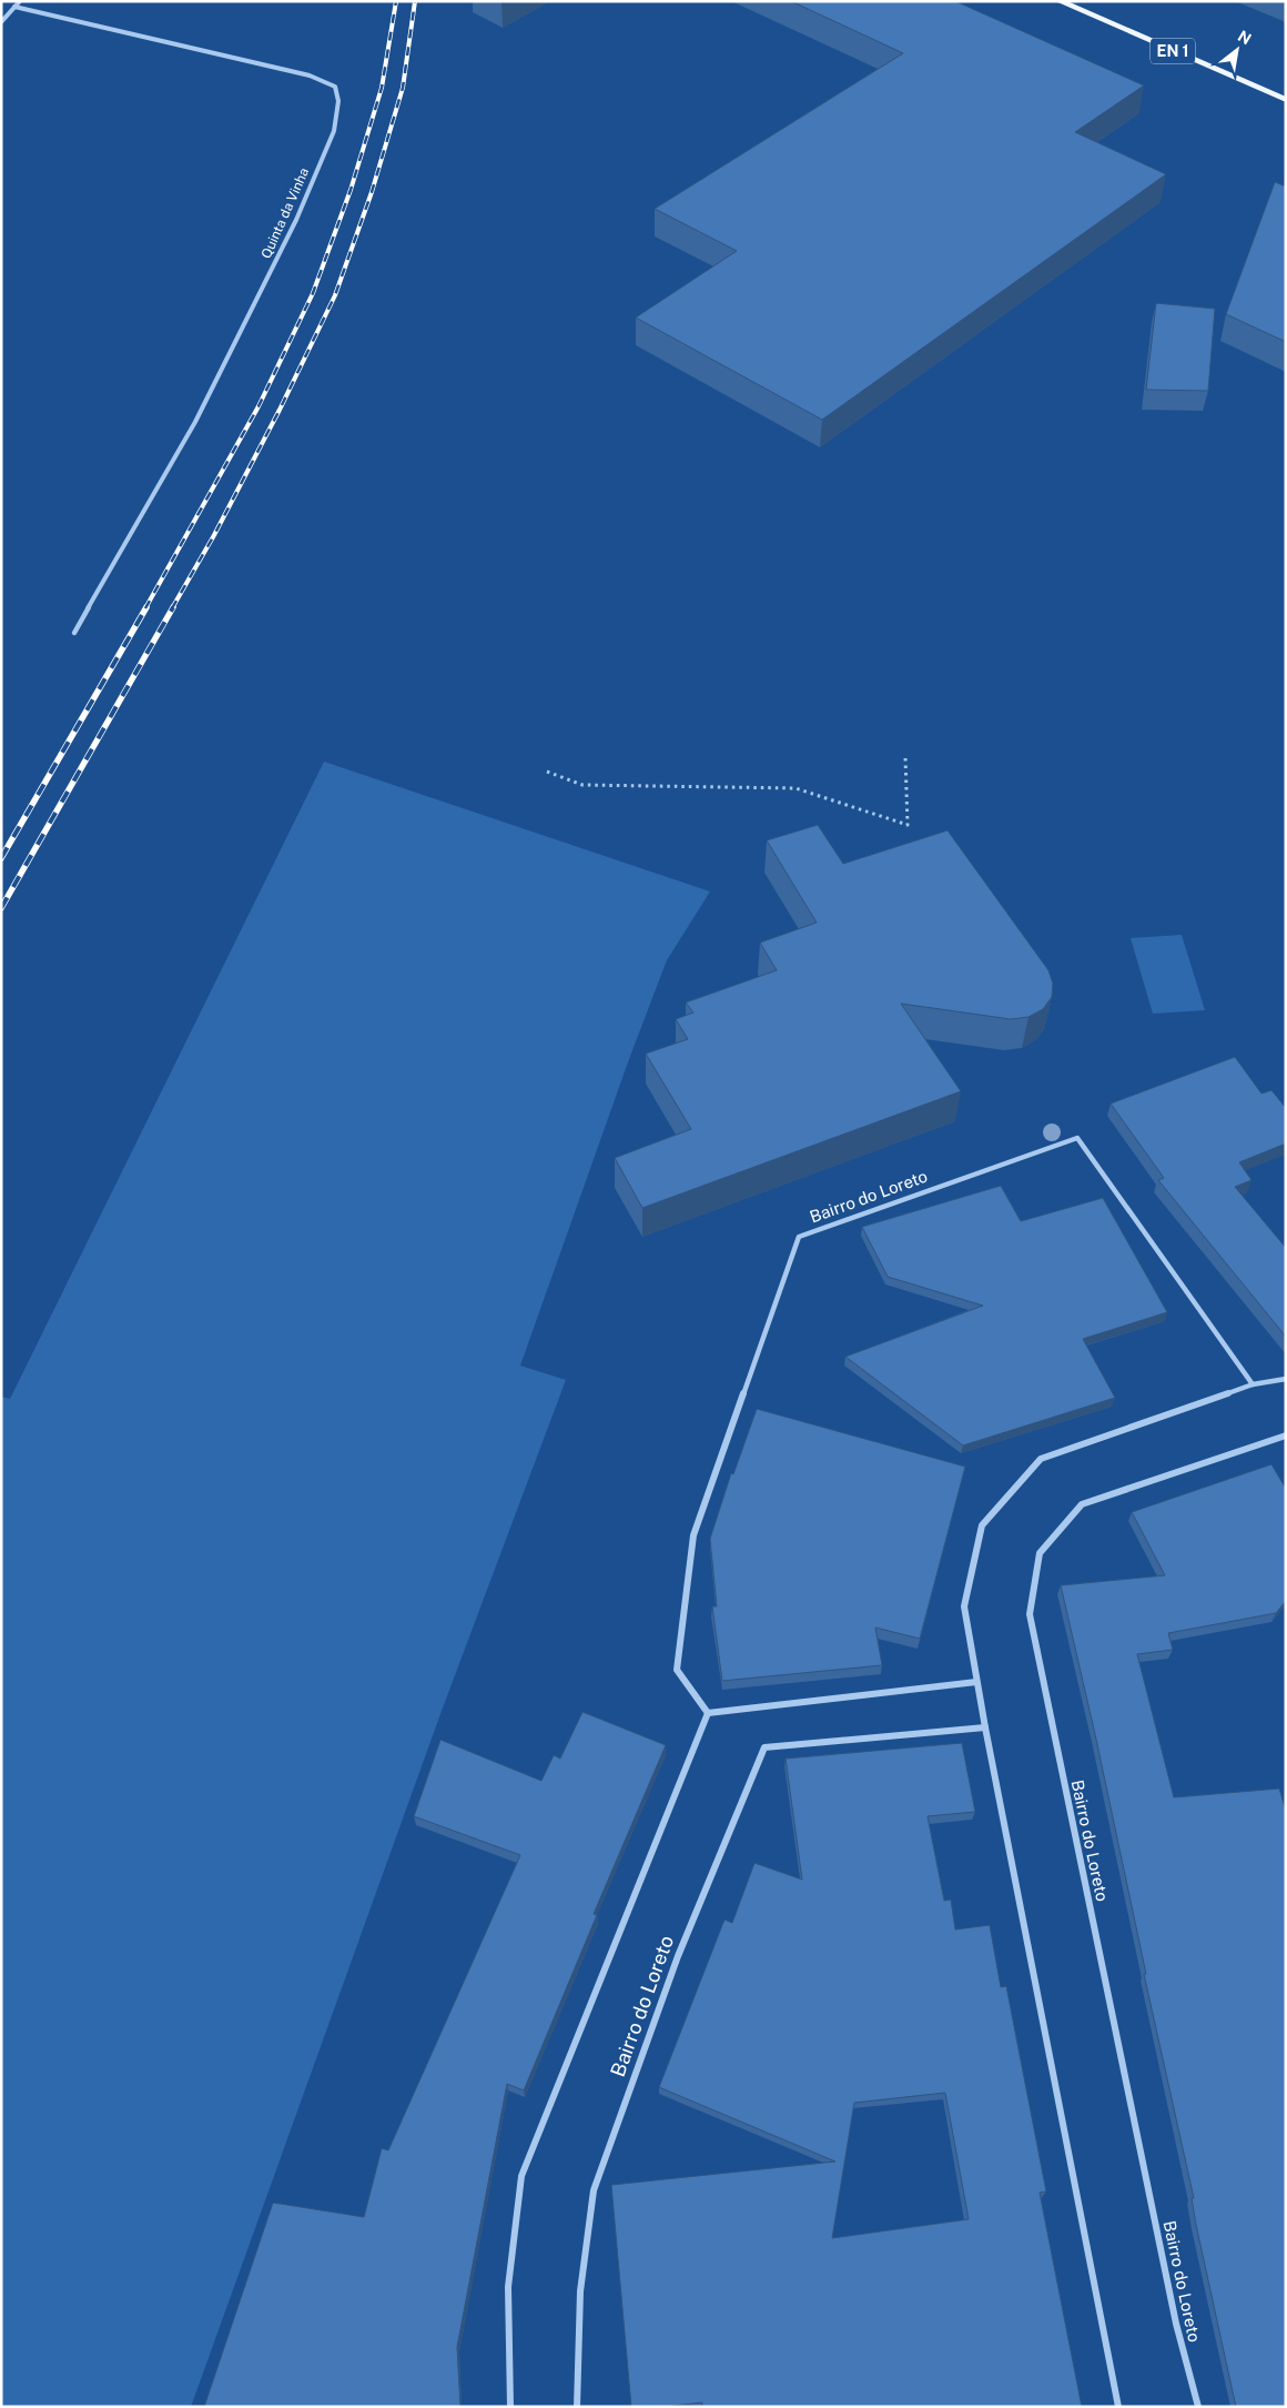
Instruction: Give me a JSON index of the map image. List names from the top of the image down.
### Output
{
  "streets": {
    "main road": ["EN 1"],
    "street": ["Quinta da Vinha", "Bairro do Loreto"]
  },
  "north": "top right"
}
